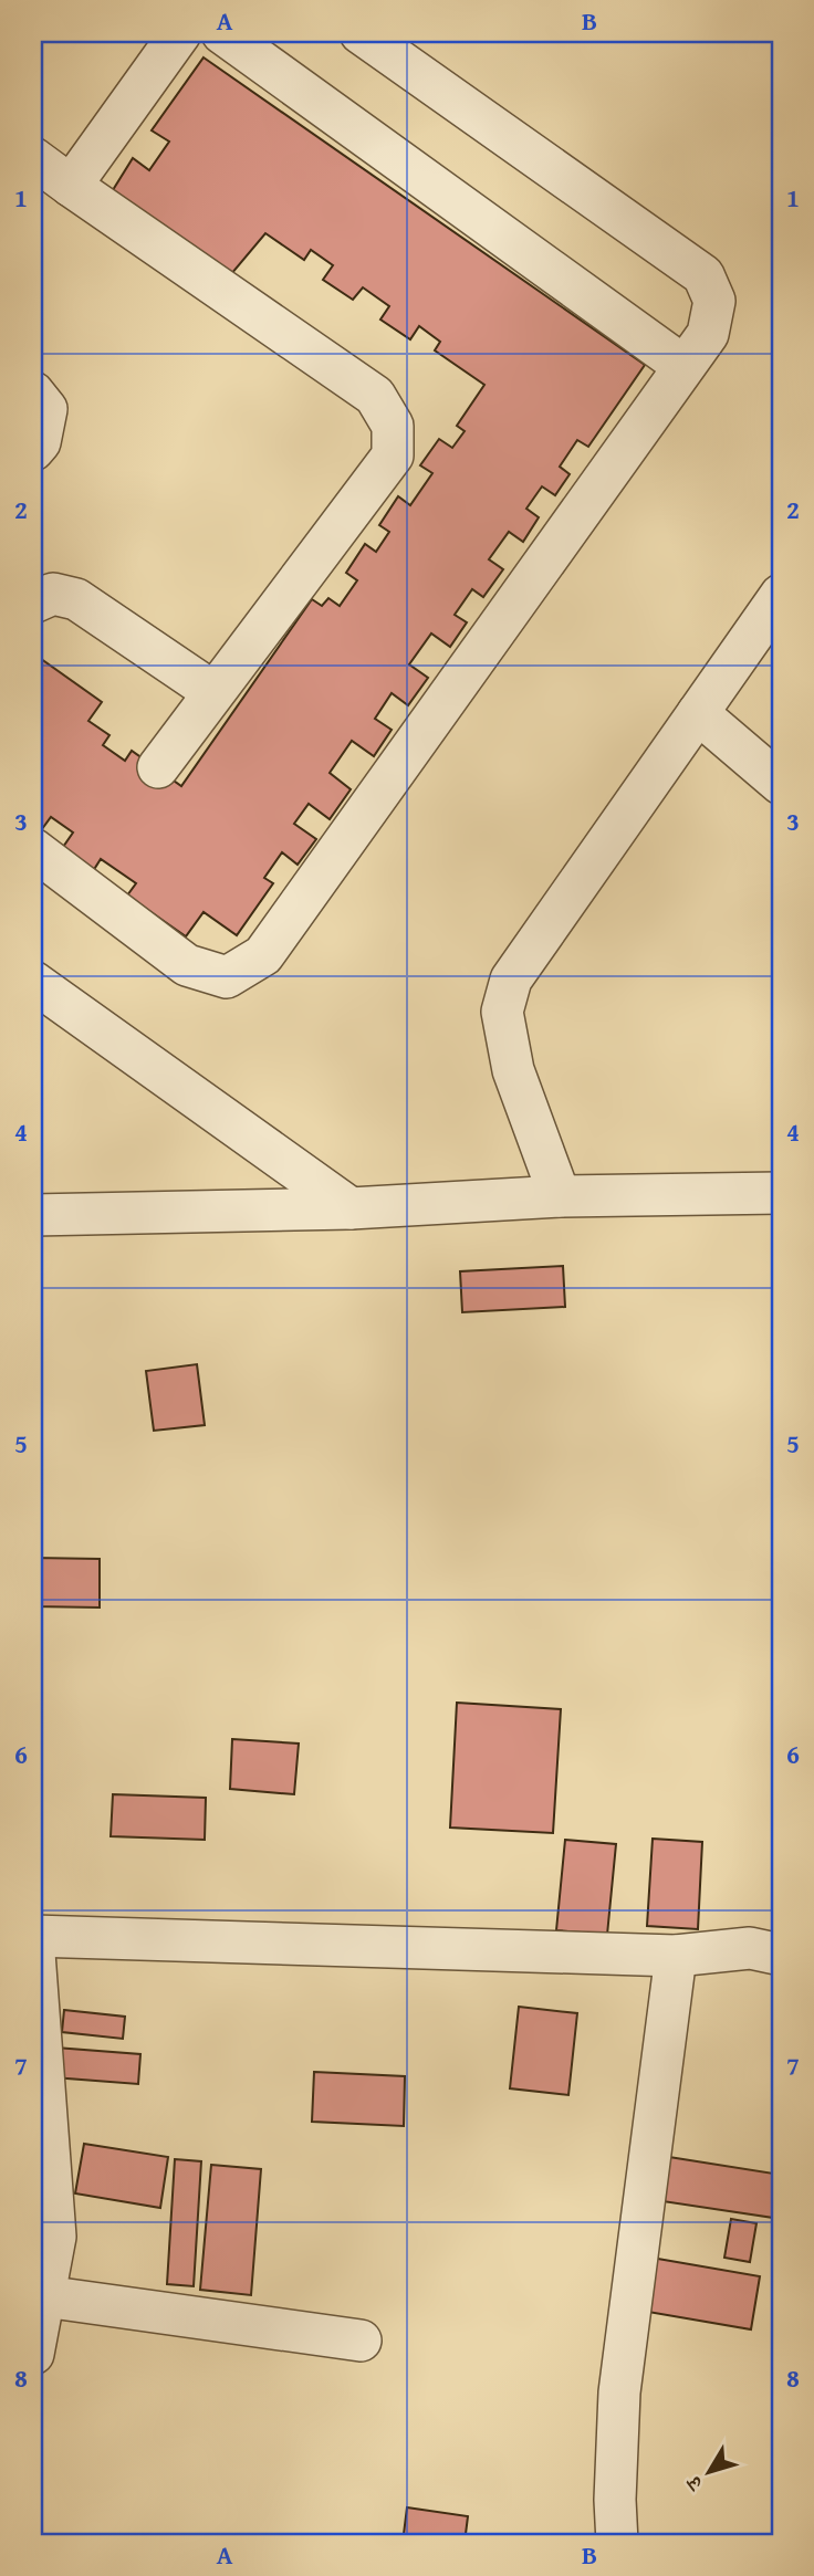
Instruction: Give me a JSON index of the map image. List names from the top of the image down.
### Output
{
  "north": "bottom left",
  "grid": {
    "columns": ["A", "B"],
    "rows": [
      "1",
      "2",
      "3",
      "4",
      "5",
      "6",
      "7",
      "8"
    ]
  }
}
